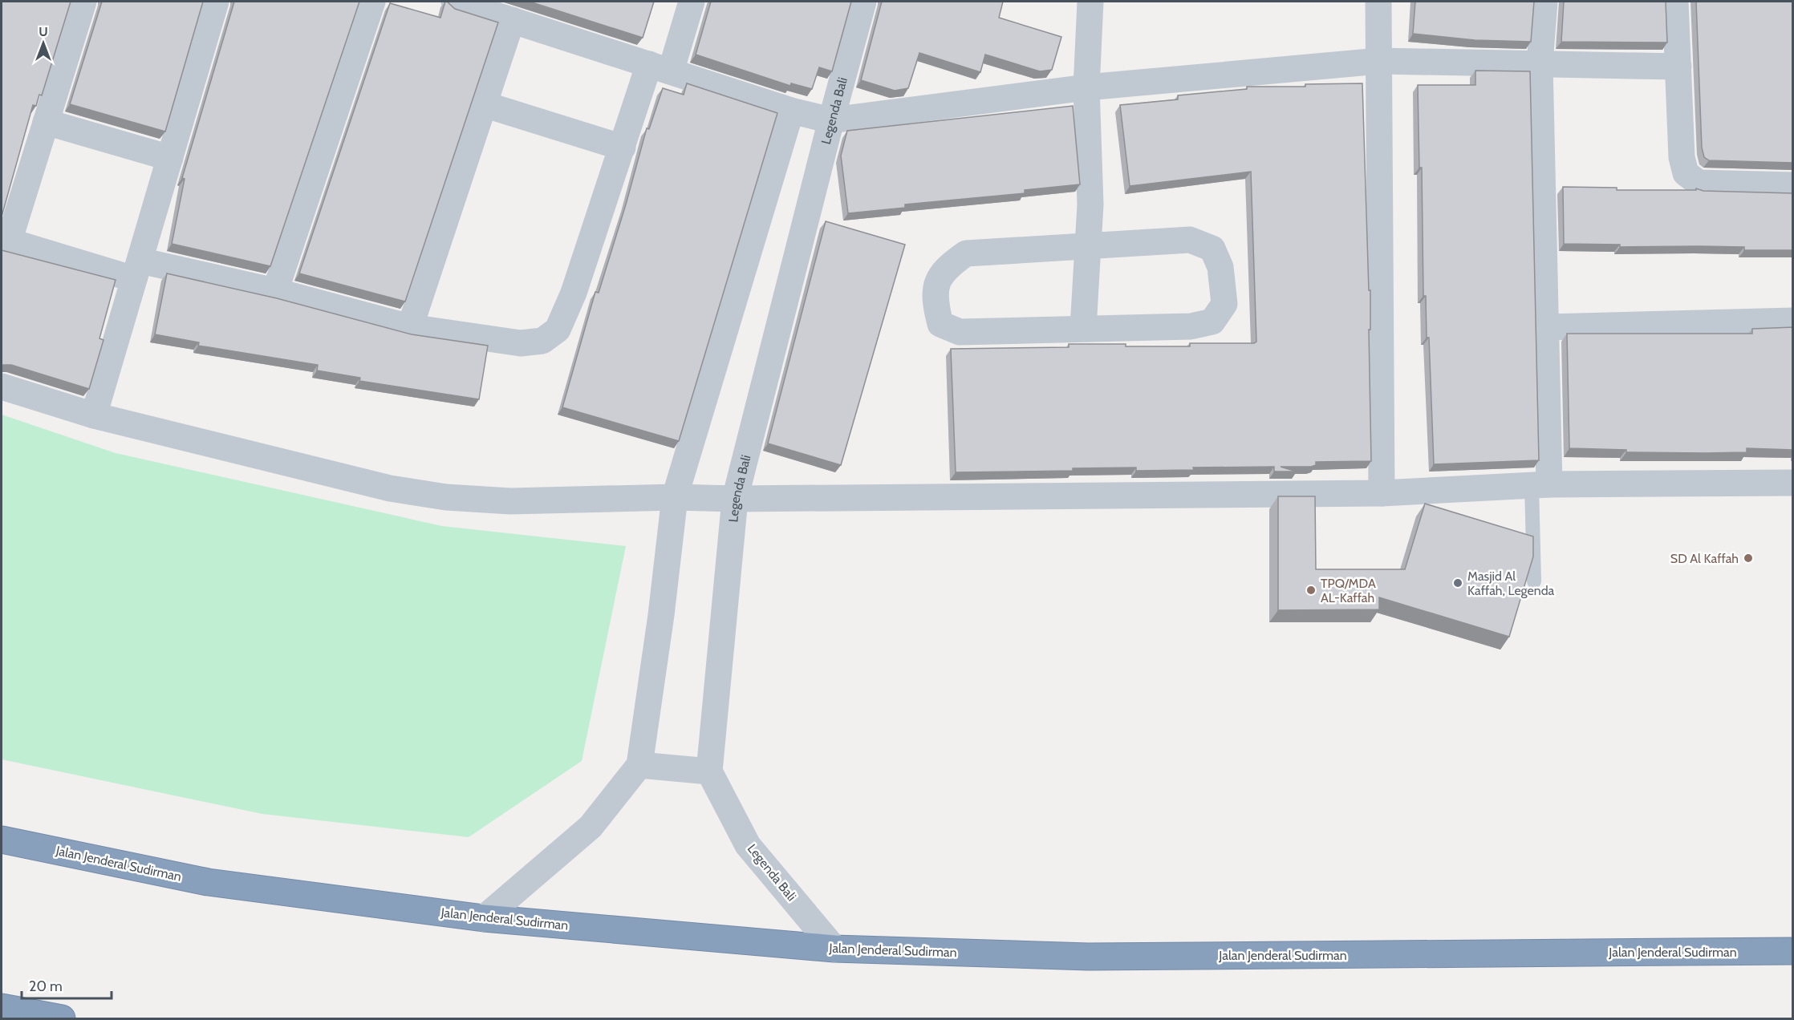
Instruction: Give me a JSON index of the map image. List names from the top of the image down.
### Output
{
  "streets": {
    "highway": ["Jalan Jenderal Sudirman"],
    "street": ["Legenda Bali"]
  },
  "crossings": [
    ["Legenda Bali", "Jalan Jenderal Sudirman"]
  ],
  "places": ["SD Al Kaffah", "Masjid Al Kaffah, Legenda", "TPQ/MDA AL-Kaffah"],
  "scale_bar": "20 m",
  "north": "top"
}
